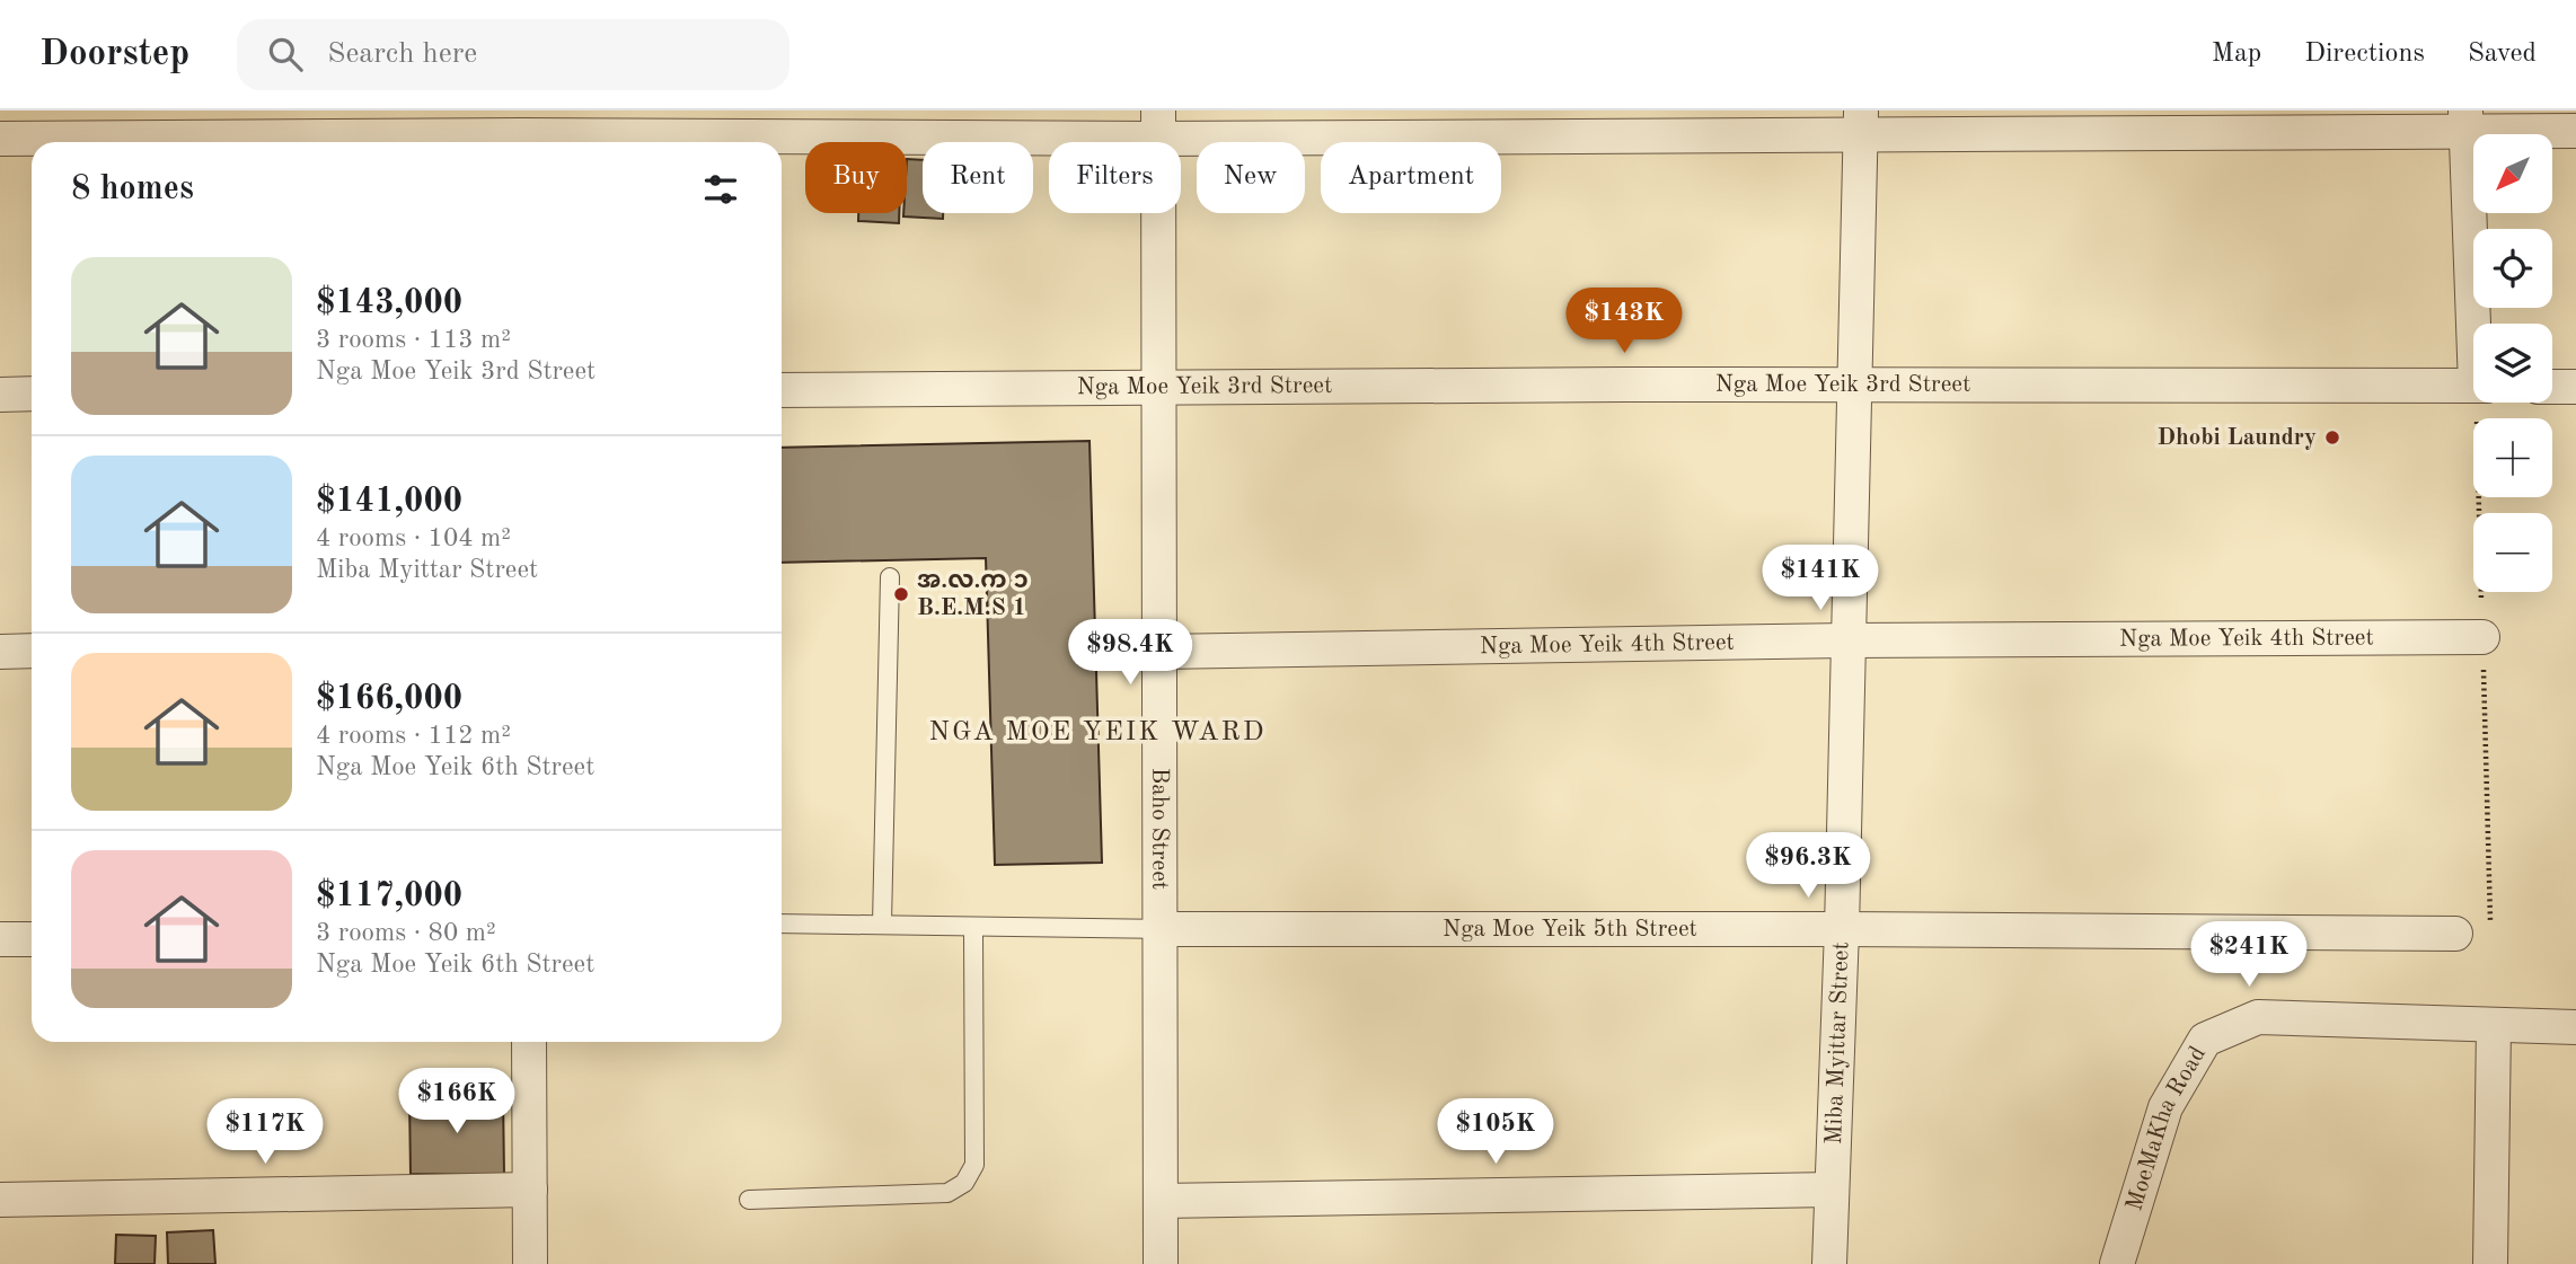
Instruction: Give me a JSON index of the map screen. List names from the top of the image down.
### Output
{
  "streets": {
    "street": [
      "Nga Moe Yeik 3rd Street",
      "Nga Moe Yeik 4th Street",
      "Baho Street",
      "Nga Moe Yeik 5th Street",
      "Miba Myittar Street",
      "MoeMaKha Road"
    ]
  },
  "crossings": [
    ["Nga Moe Yeik 3rd Street", "Baho Street"],
    ["Nga Moe Yeik 3rd Street", "Miba Myittar Street"],
    ["Nga Moe Yeik 4th Street", "Baho Street"],
    ["Nga Moe Yeik 4th Street", "Miba Myittar Street"],
    ["Baho Street", "Nga Moe Yeik 5th Street"],
    ["Nga Moe Yeik 5th Street", "Miba Myittar Street"]
  ],
  "districts": ["NGA MOE YEIK WARD"],
  "places": ["Dhobi Laundry", "အ.လ.က ၁ B.E.M.S 1"],
  "north": "bottom left",
  "page": {
    "header": "Doorstep",
    "search": "Search here",
    "nav": ["Map", "Directions", "Saved"],
    "map_buttons": ["+", "−"],
    "chip": [
      "Buy",
      "Rent",
      "Filters",
      "New",
      "Apartment"
    ],
    "heading": "8 homes",
    "list": [
      {
        "name": "$143,000",
        "note": "3 rooms · 113 m² · Nga Moe Yeik 3rd Street"
      },
      {
        "name": "$141,000",
        "note": "4 rooms · 104 m² · Miba Myittar Street"
      },
      {
        "name": "$166,000",
        "note": "4 rooms · 112 m² · Nga Moe Yeik 6th Street"
      },
      {
        "name": "$117,000",
        "note": "3 rooms · 80 m² · Nga Moe Yeik 6th Street"
      }
    ],
    "price": [
      "$143K",
      "$141K",
      "$98.4K",
      "$96.3K",
      "$241K",
      "$166K",
      "$117K",
      "$105K"
    ]
  }
}
